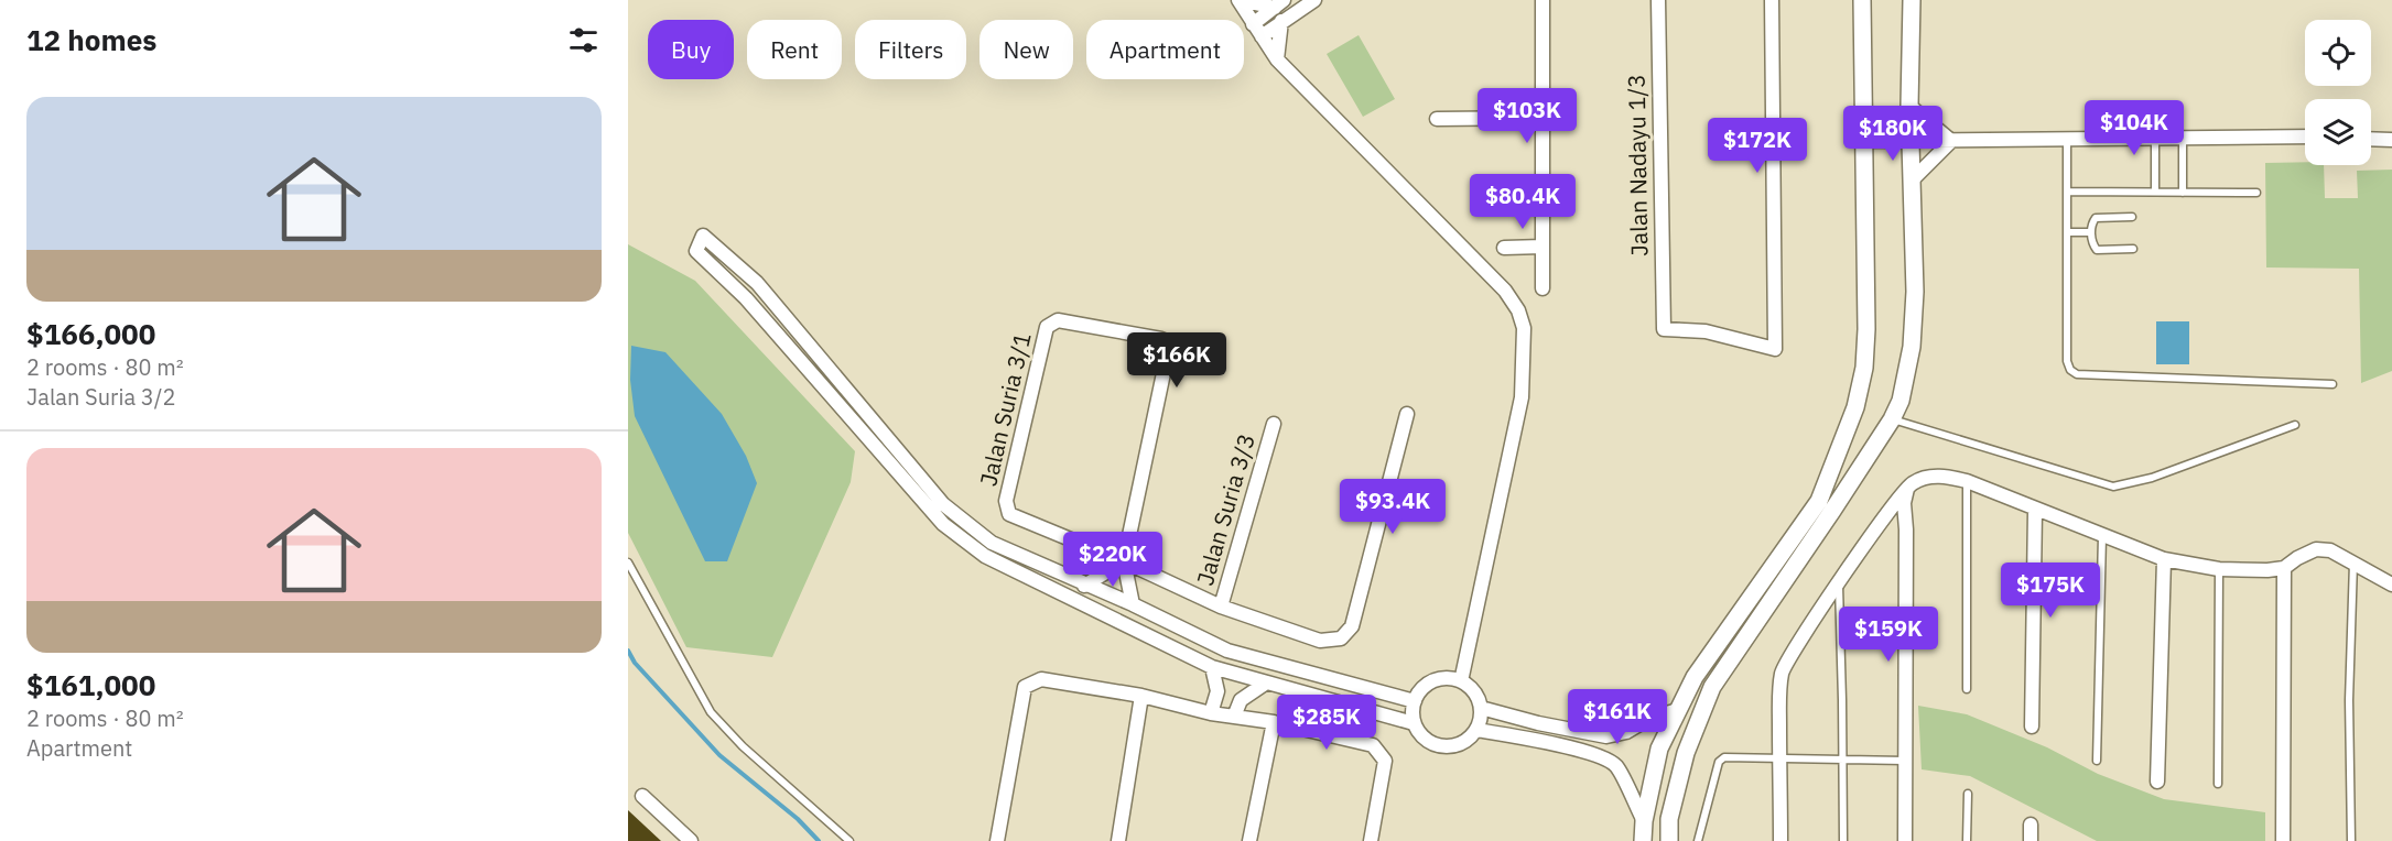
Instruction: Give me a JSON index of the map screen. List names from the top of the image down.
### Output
{
  "streets": {
    "street": ["Jalan Nadayu 1/3", "Jalan Suria 3/1", "Jalan Suria 3/3"]
  },
  "crossings": [
    ["Jalan Suria 3/1", "Jalan Suria 3/3"]
  ],
  "page": {
    "heading": "12 homes",
    "chip": [
      "Buy",
      "Rent",
      "Filters",
      "New",
      "Apartment"
    ],
    "list": [
      {
        "name": "$166,000",
        "note": "2 rooms · 80 m² · Jalan Suria 3/2"
      },
      {
        "name": "$161,000",
        "note": "2 rooms · 80 m² · Apartment"
      }
    ],
    "price": [
      "$103K",
      "$104K",
      "$180K",
      "$172K",
      "$80.4K",
      "$166K",
      "$93.4K",
      "$220K",
      "$175K",
      "$159K",
      "$161K",
      "$285K"
    ]
  }
}
